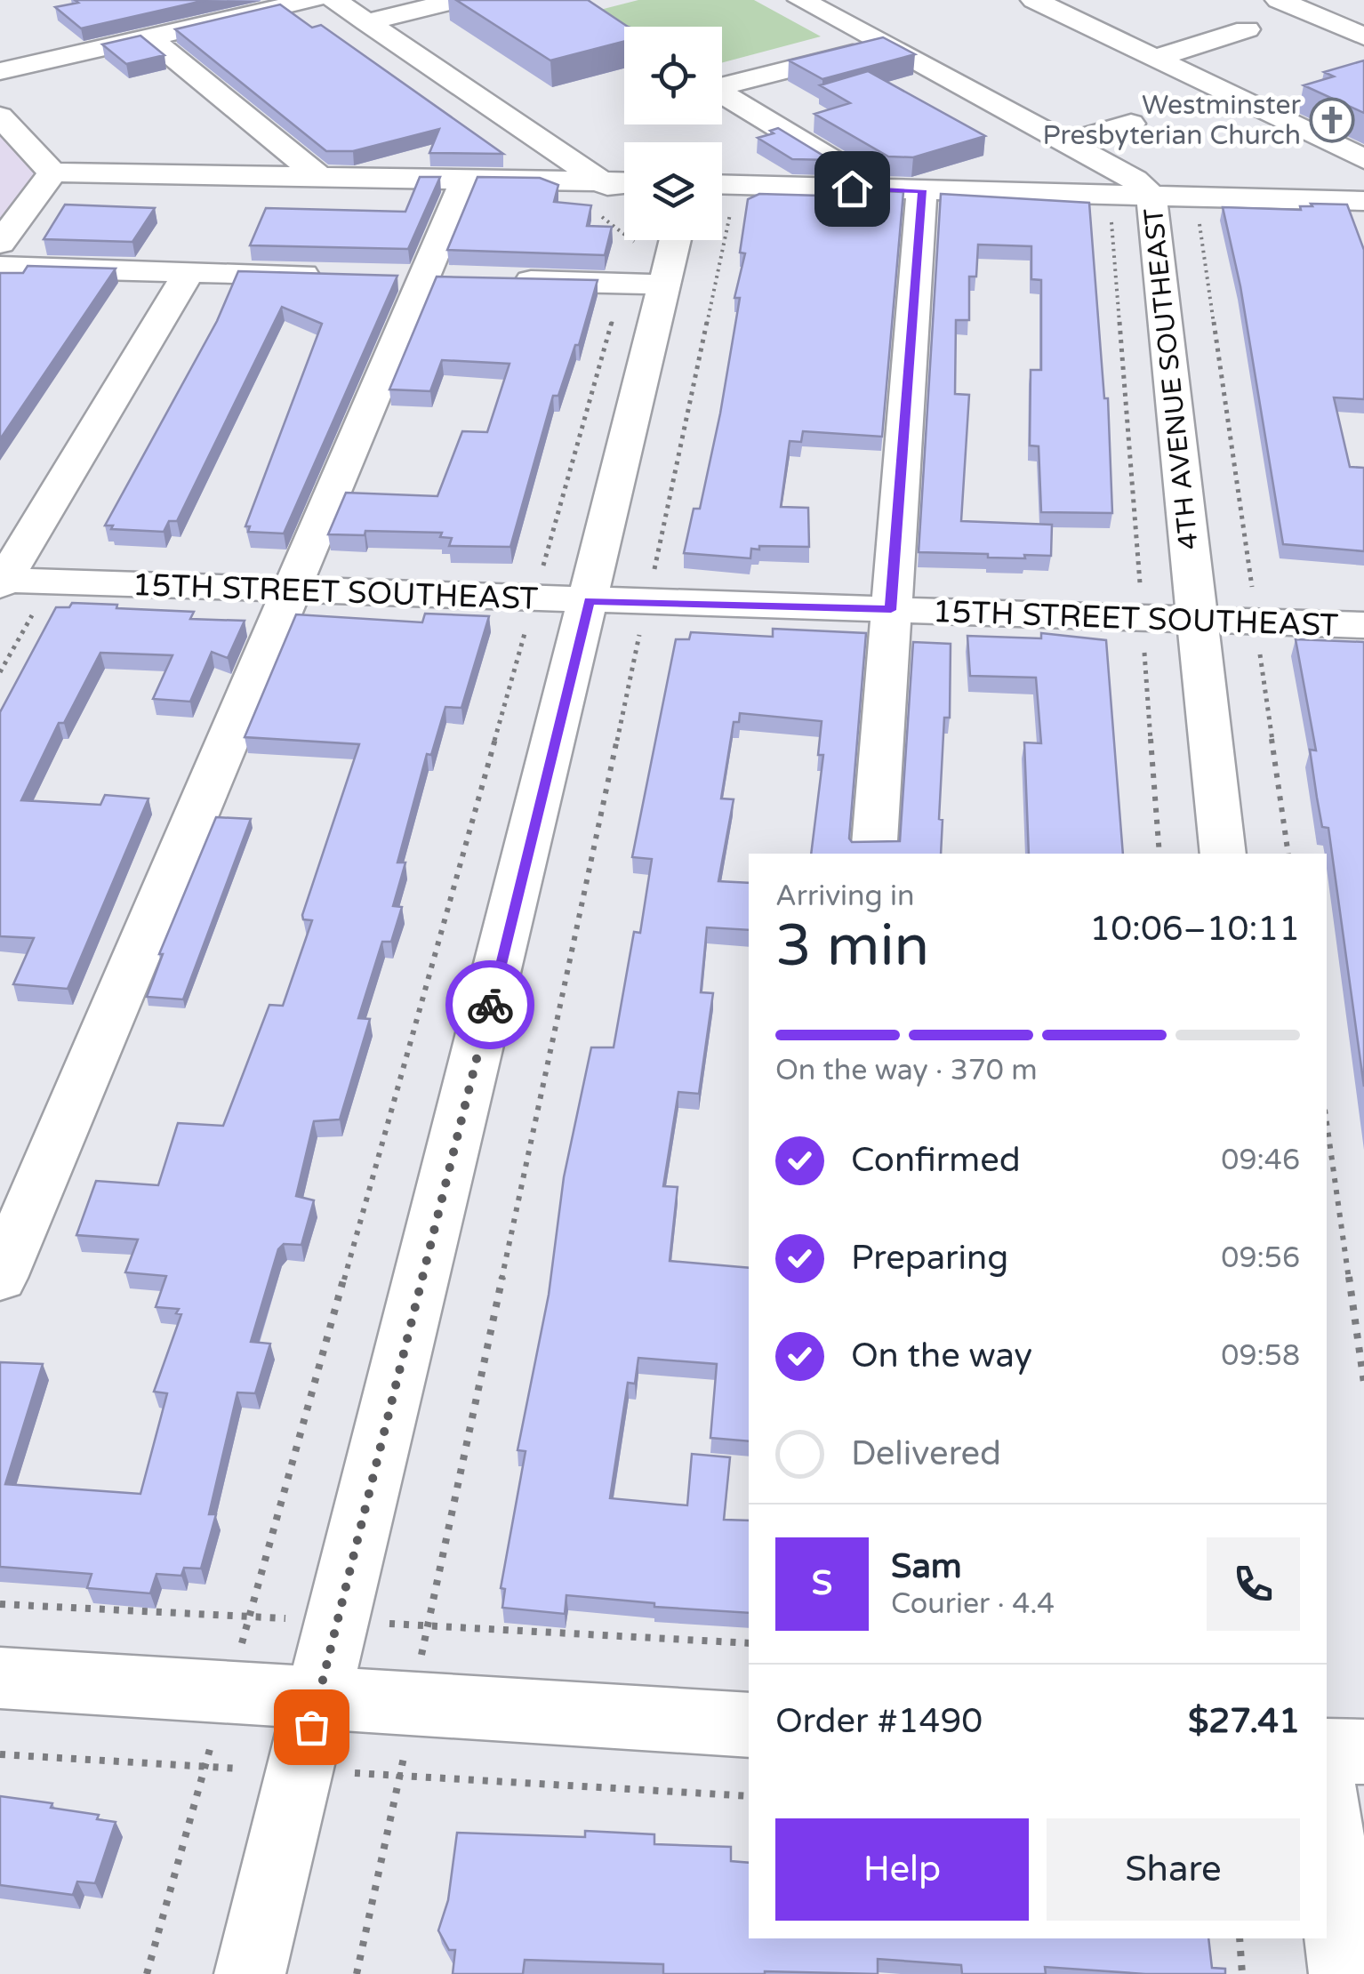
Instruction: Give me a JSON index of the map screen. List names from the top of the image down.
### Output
{
  "streets": {
    "street": ["4TH AVENUE SOUTHEAST", "15TH STREET SOUTHEAST"]
  },
  "crossings": [
    ["4TH AVENUE SOUTHEAST", "15TH STREET SOUTHEAST"]
  ],
  "places": {
    "church": ["Westminster Presbyterian Church"]
  },
  "page": {
    "heading": ["3 min", "Arriving in", "10:06–10:11"],
    "panel": [
      "Sam",
      "Courier · 4.4",
      "Order #1490",
      "$27.41"
    ],
    "bar": "On the way · 370 m",
    "list": [
      ["Confirmed", "09:46"],
      ["Preparing", "09:56"],
      ["On the way", "09:58"],
      "Delivered"
    ],
    "round": "S",
    "buttons": ["Help", "Share"]
  }
}
